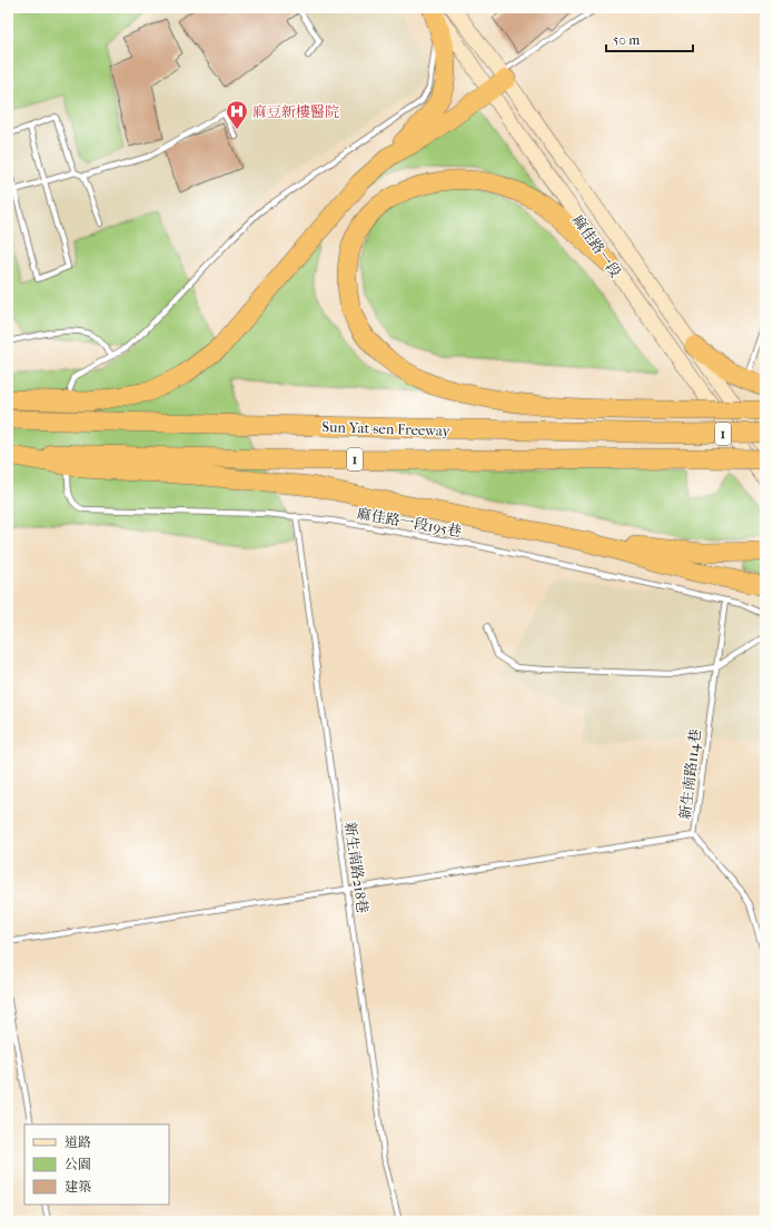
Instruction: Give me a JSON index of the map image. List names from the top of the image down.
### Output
{
  "streets": {
    "highway": ["Sun Yat-sen Freeway", "1"],
    "main road": ["麻佳路一段"],
    "lane": ["麻佳路一段195巷", "新生南路114巷", "新生南路218巷"]
  },
  "crossings": [
    ["麻佳路一段195巷", "新生南路114巷"],
    ["麻佳路一段195巷", "新生南路218巷"]
  ],
  "places": {
    "hospital": ["麻豆新樓醫院"]
  },
  "legend": ["道路", "公園", "建築"],
  "scale_bar": "50 m"
}
